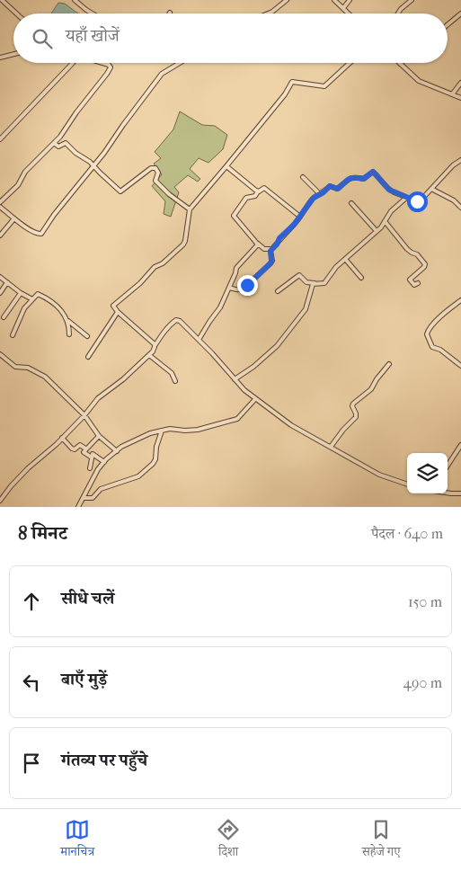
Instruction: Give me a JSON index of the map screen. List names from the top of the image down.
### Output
{
  "page": {
    "search": "यहाँ खोजें",
    "heading": ["8 मिनट", "पैदल · 640 m"],
    "list": [
      ["सीधे चलें", "150 m"],
      ["बाएँ मुड़ें", "490 m"],
      "गंतव्य पर पहुँचे"
    ],
    "nav": ["मानचित्र", "दिशा", "सहेजे गए"]
  }
}
